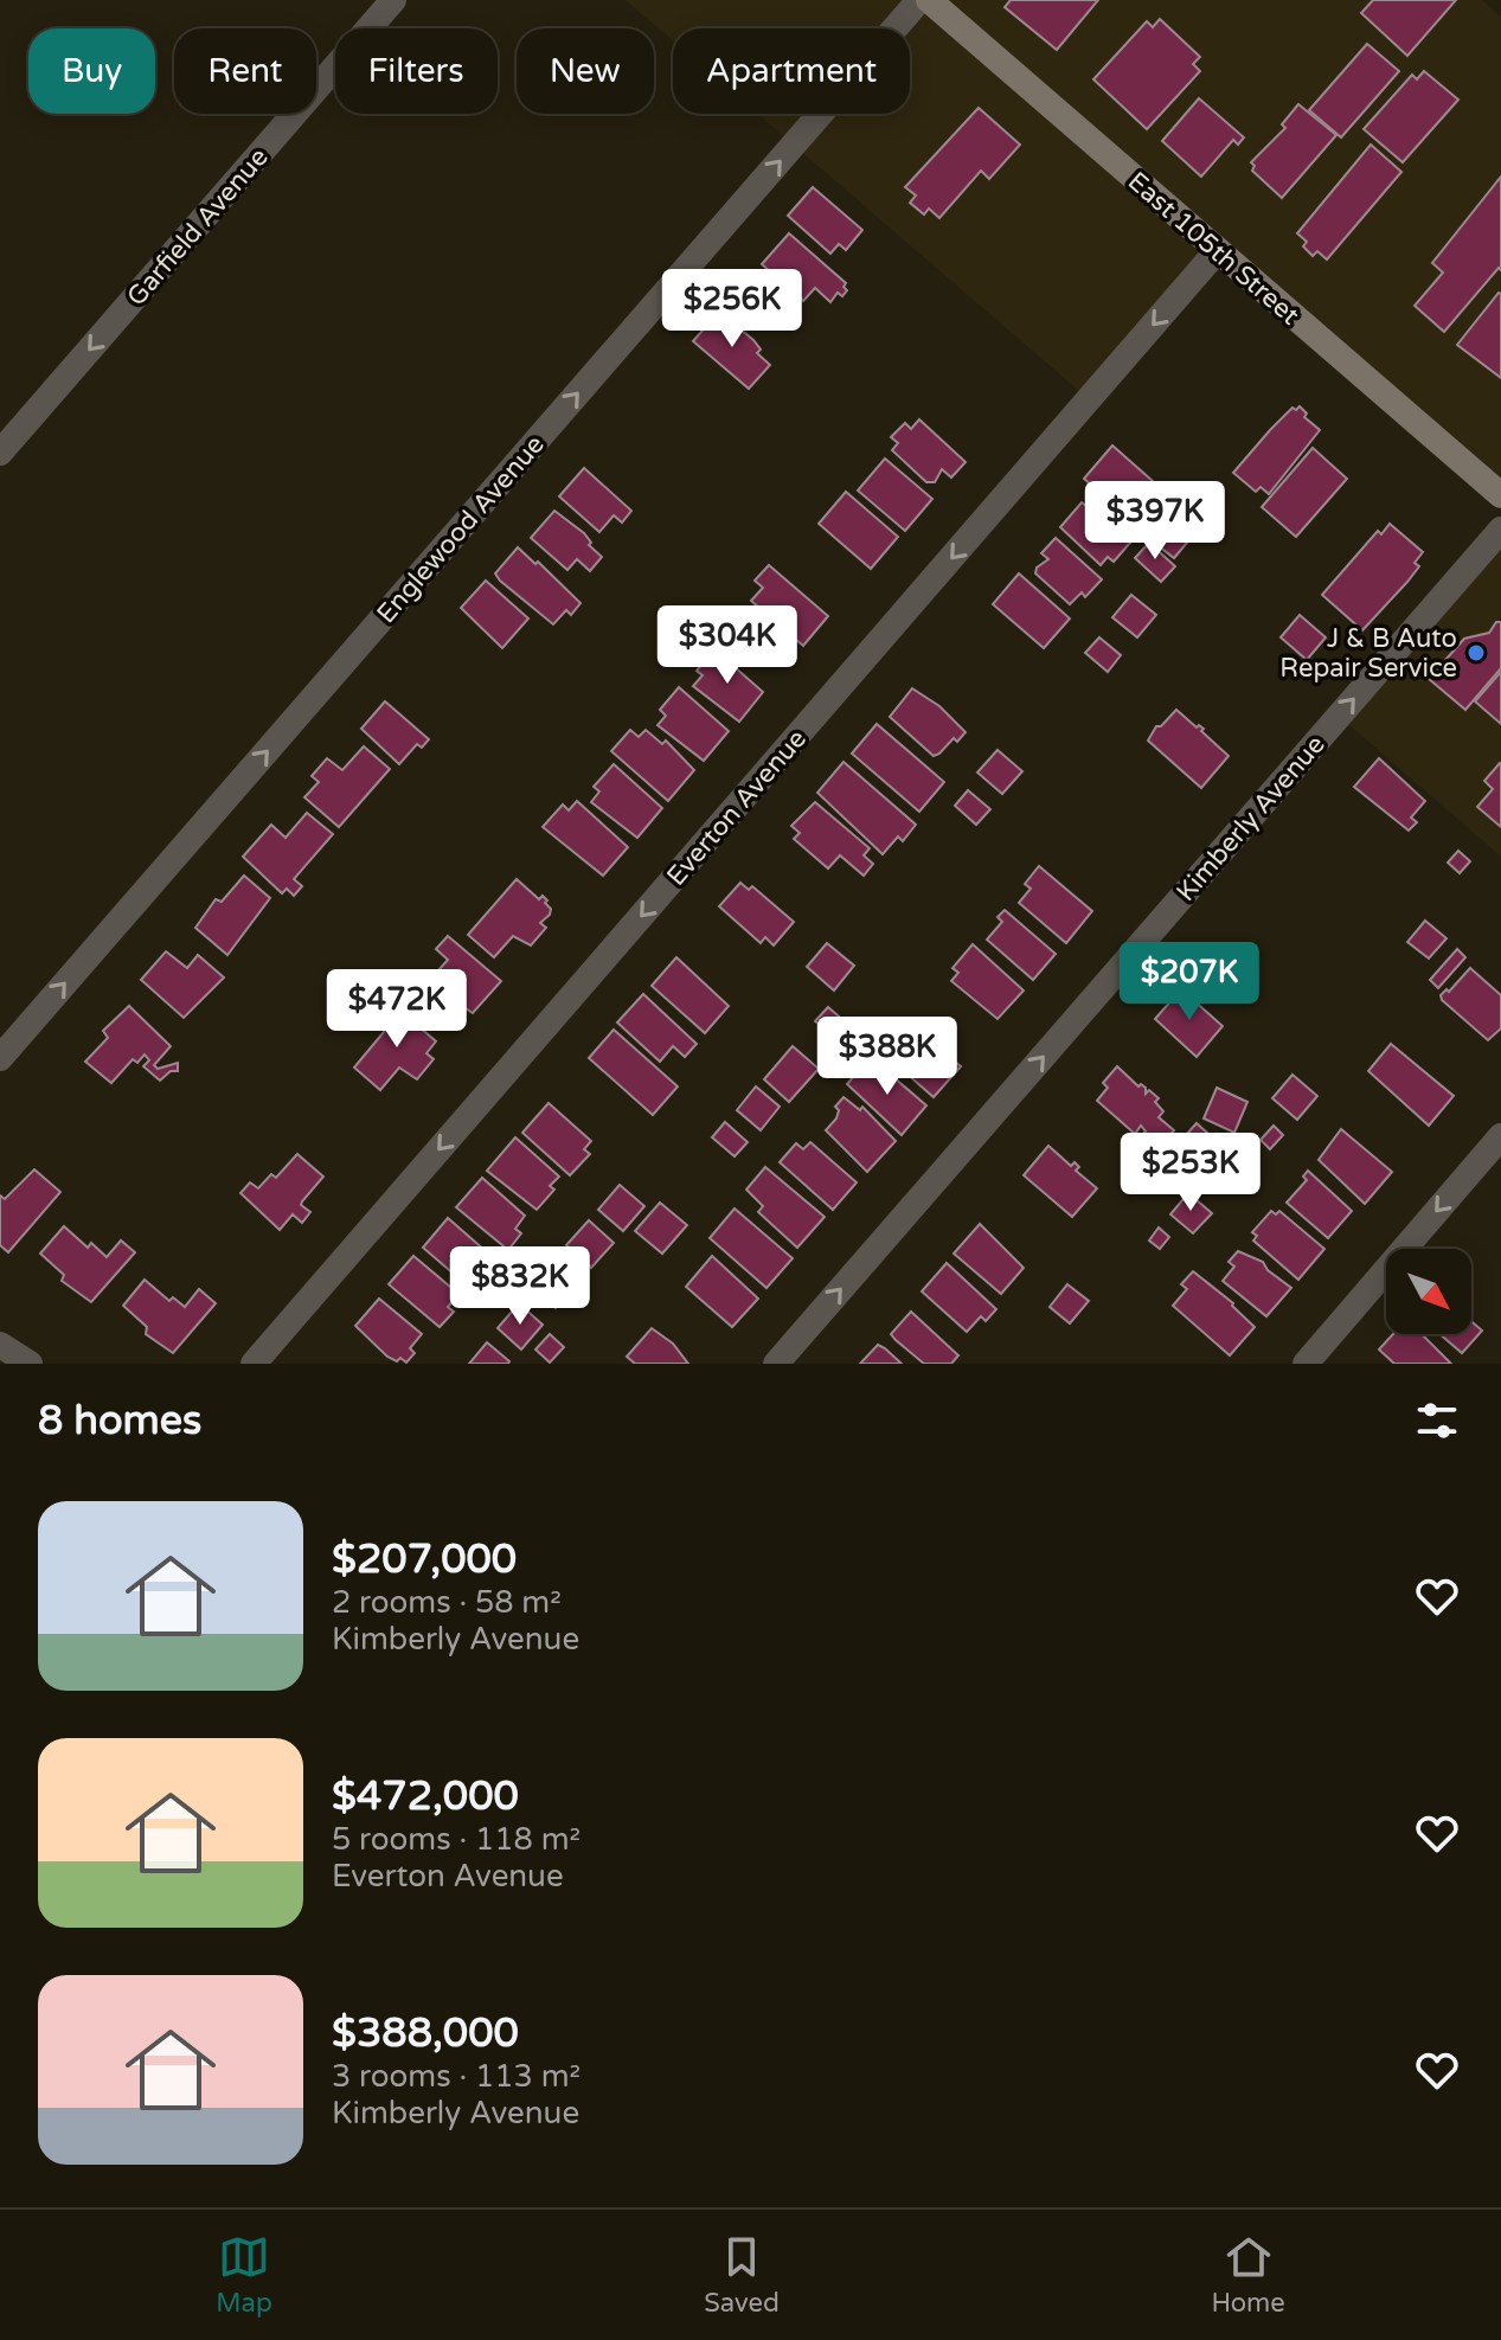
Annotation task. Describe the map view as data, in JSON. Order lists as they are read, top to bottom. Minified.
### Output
{"streets":{"main road":["East 105th Street"],"street":["Garfield Avenue","Englewood Avenue","Everton Avenue","Kimberly Avenue"]},"crossings":[["East 105th Street","Everton Avenue"]],"one_way":["Garfield Avenue","Englewood Avenue","Everton Avenue","Kimberly Avenue"],"places":["J & B Auto Repair Service"],"north":"bottom right","page":{"chip":["Buy","Rent","Filters","New","Apartment"],"price":["$256K","$397K","$304K","$207K","$472K","$388K","$253K","$832K"],"heading":"8 homes","list":[{"name":"$207,000","note":"2 rooms · 58 m² · Kimberly Avenue"},{"name":"$472,000","note":"5 rooms · 118 m² · Everton Avenue"},{"name":"$388,000","note":"3 rooms · 113 m² · Kimberly Avenue"}],"tabs":["Map","Saved","Home"]}}
